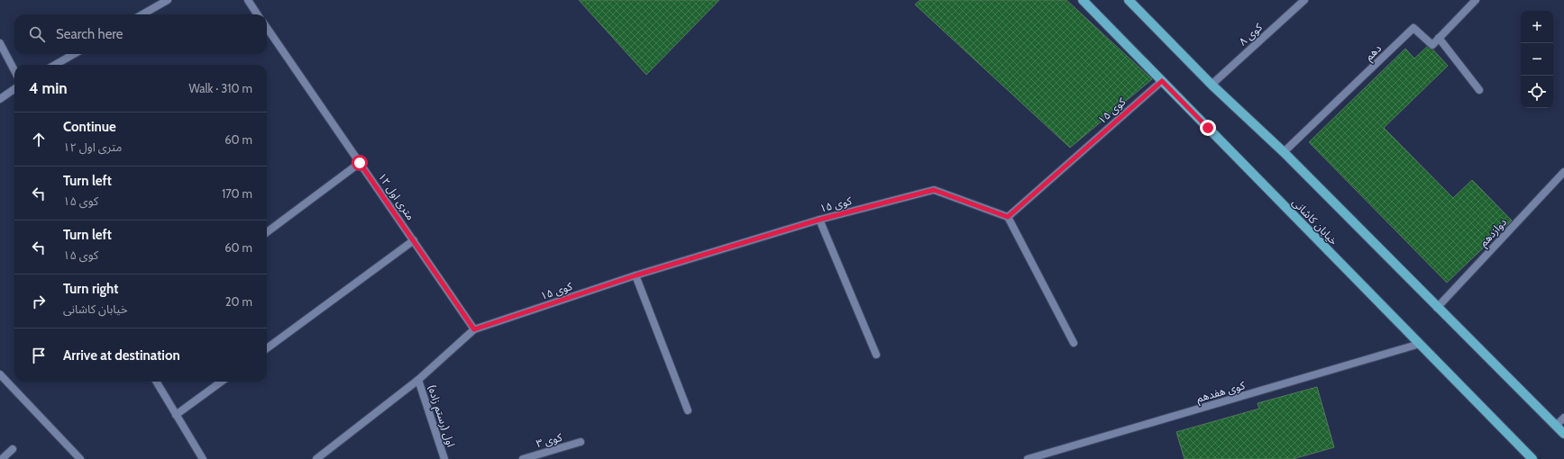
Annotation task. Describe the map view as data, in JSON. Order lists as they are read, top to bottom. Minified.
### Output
{"streets":{"main road":["خیابان کاشانی"],"street":["کوی ۸","دهم","کوی ۱۵","۱۲ متری اول","دوازدهم","کوی هفدهم","اول (رستم زاده)","کوی ۳"]},"crossings":[["کوی ۱۵","۱۲ متری اول"],["کوی ۱۵","خیابان کاشانی"],["خیابان کاشانی","کوی هفدهم"]],"page":{"map_buttons":["+","−"],"search":"Search here","heading":["4 min","Walk · 310 m"],"list":[["Continue","۱۲ متری اول","60 m"],["Turn left","کوی ۱۵","170 m"],["Turn left","کوی ۱۵","60 m"],["Turn right","خیابان کاشانی","20 m"],"Arrive at destination"]}}
